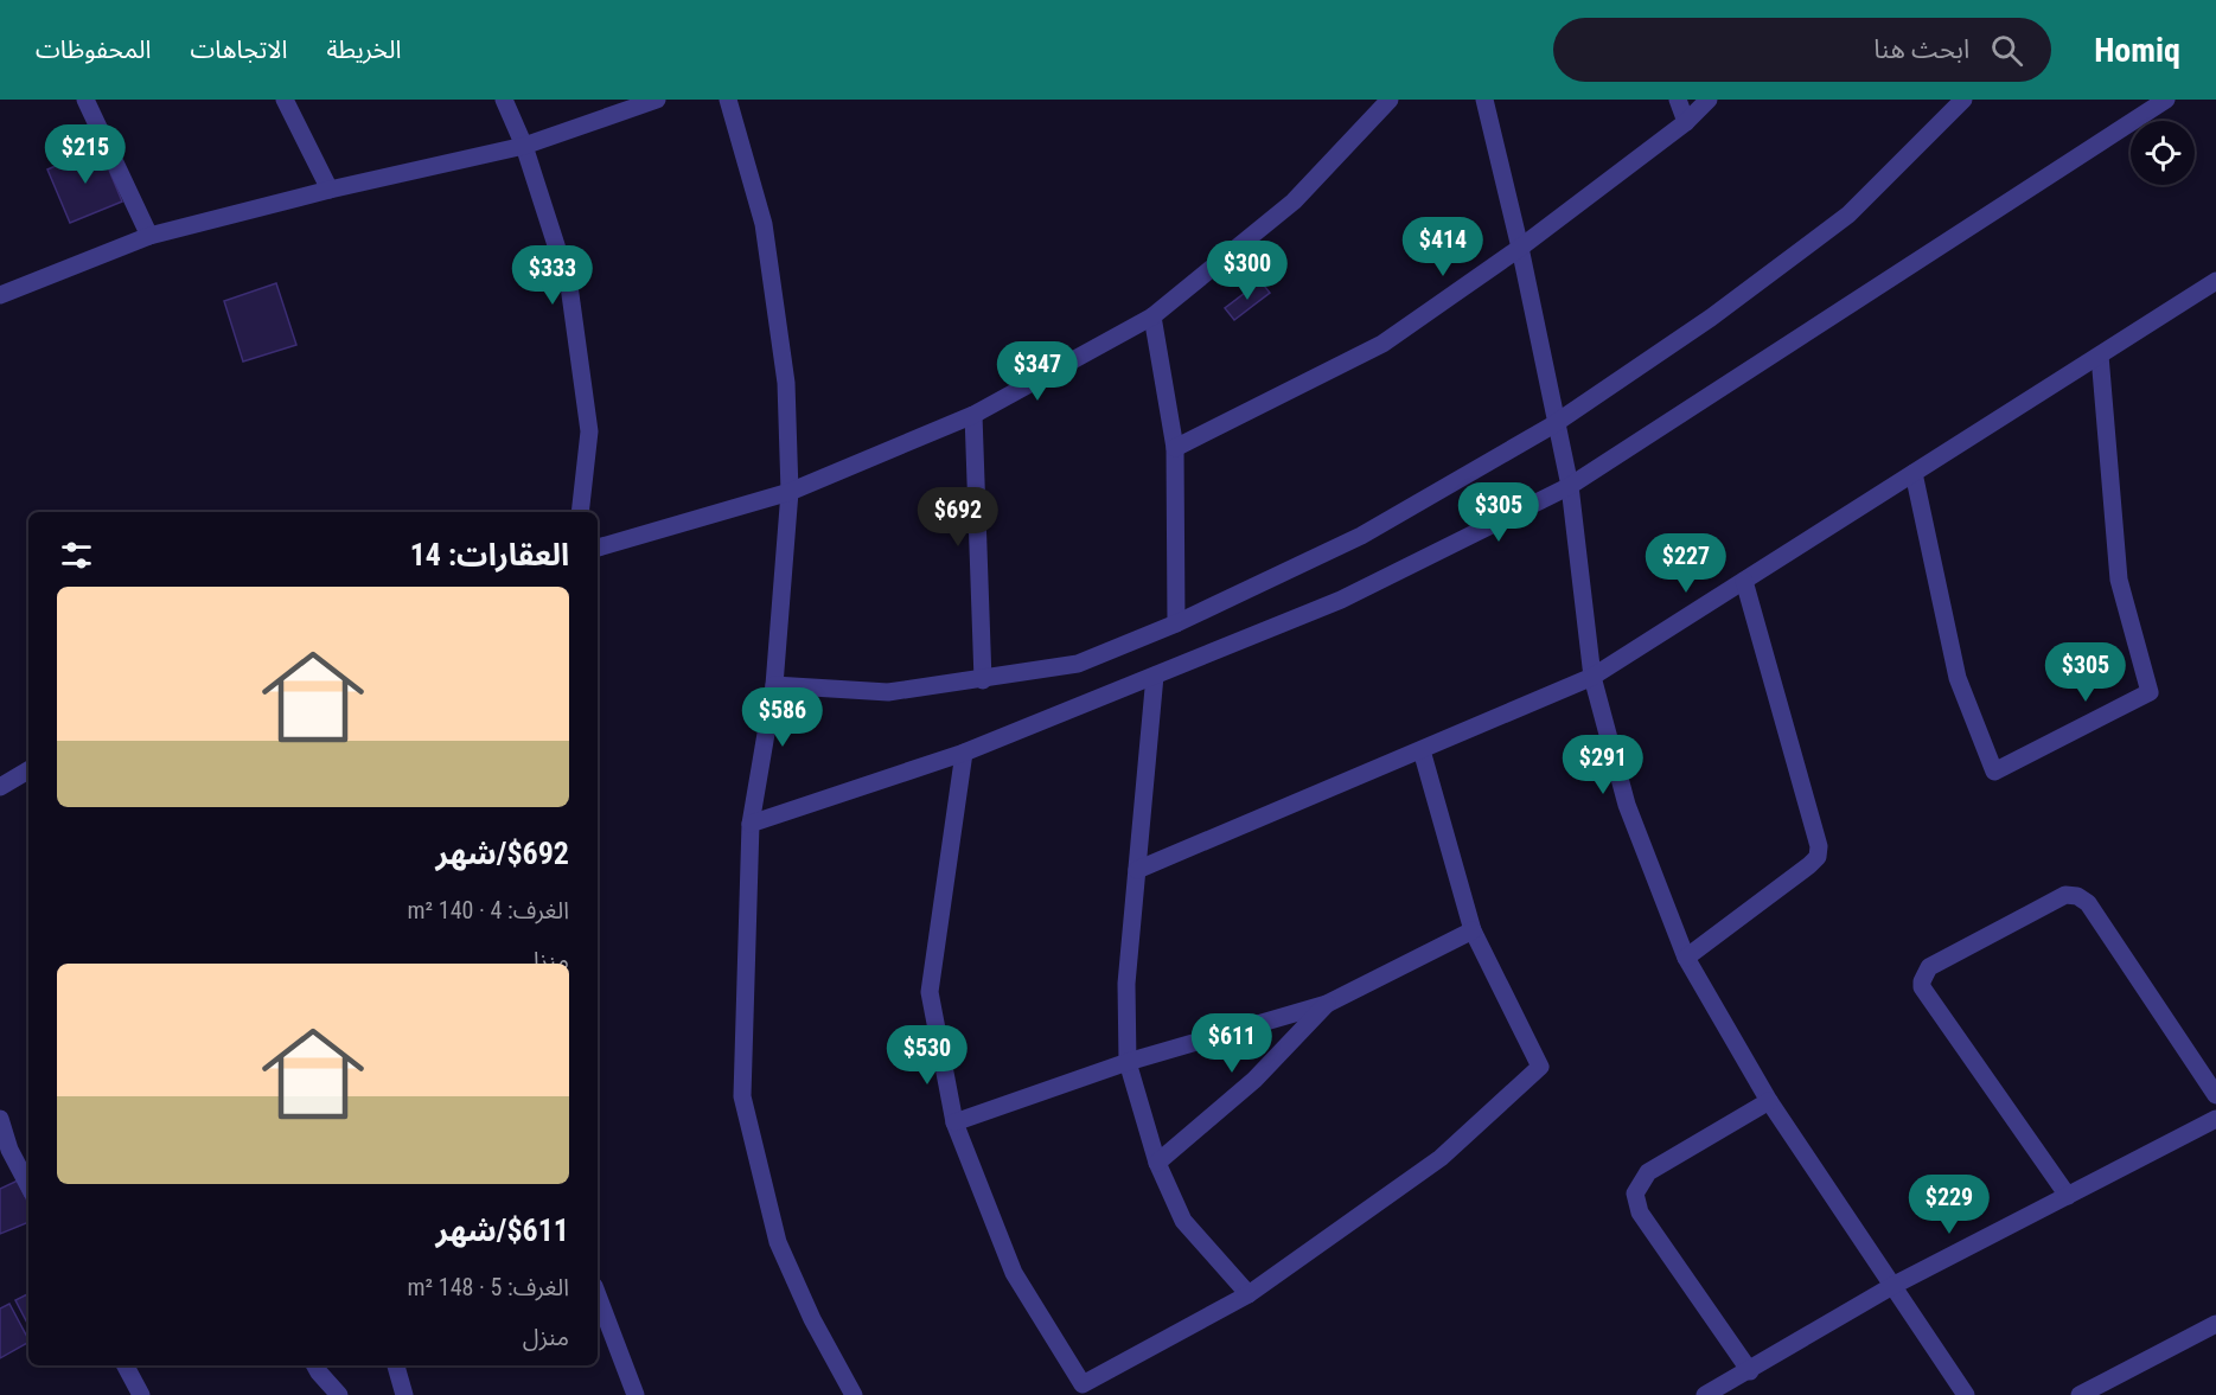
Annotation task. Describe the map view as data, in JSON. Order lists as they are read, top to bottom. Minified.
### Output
{"page":{"header":"Homiq","search":"ابحث هنا","nav":["الخريطة","الاتجاهات","المحفوظات"],"price":["$215","$414","$300","$333","$347","$305","$692","$227","$305","$586","$291","$611","$530","$229"],"heading":"العقارات: 14","list":[{"name":"$692/شهر","note":"الغرف: 4 · 140 m² · منزل"},{"name":"$611/شهر","note":"الغرف: 5 · 148 m² · منزل"}]}}
